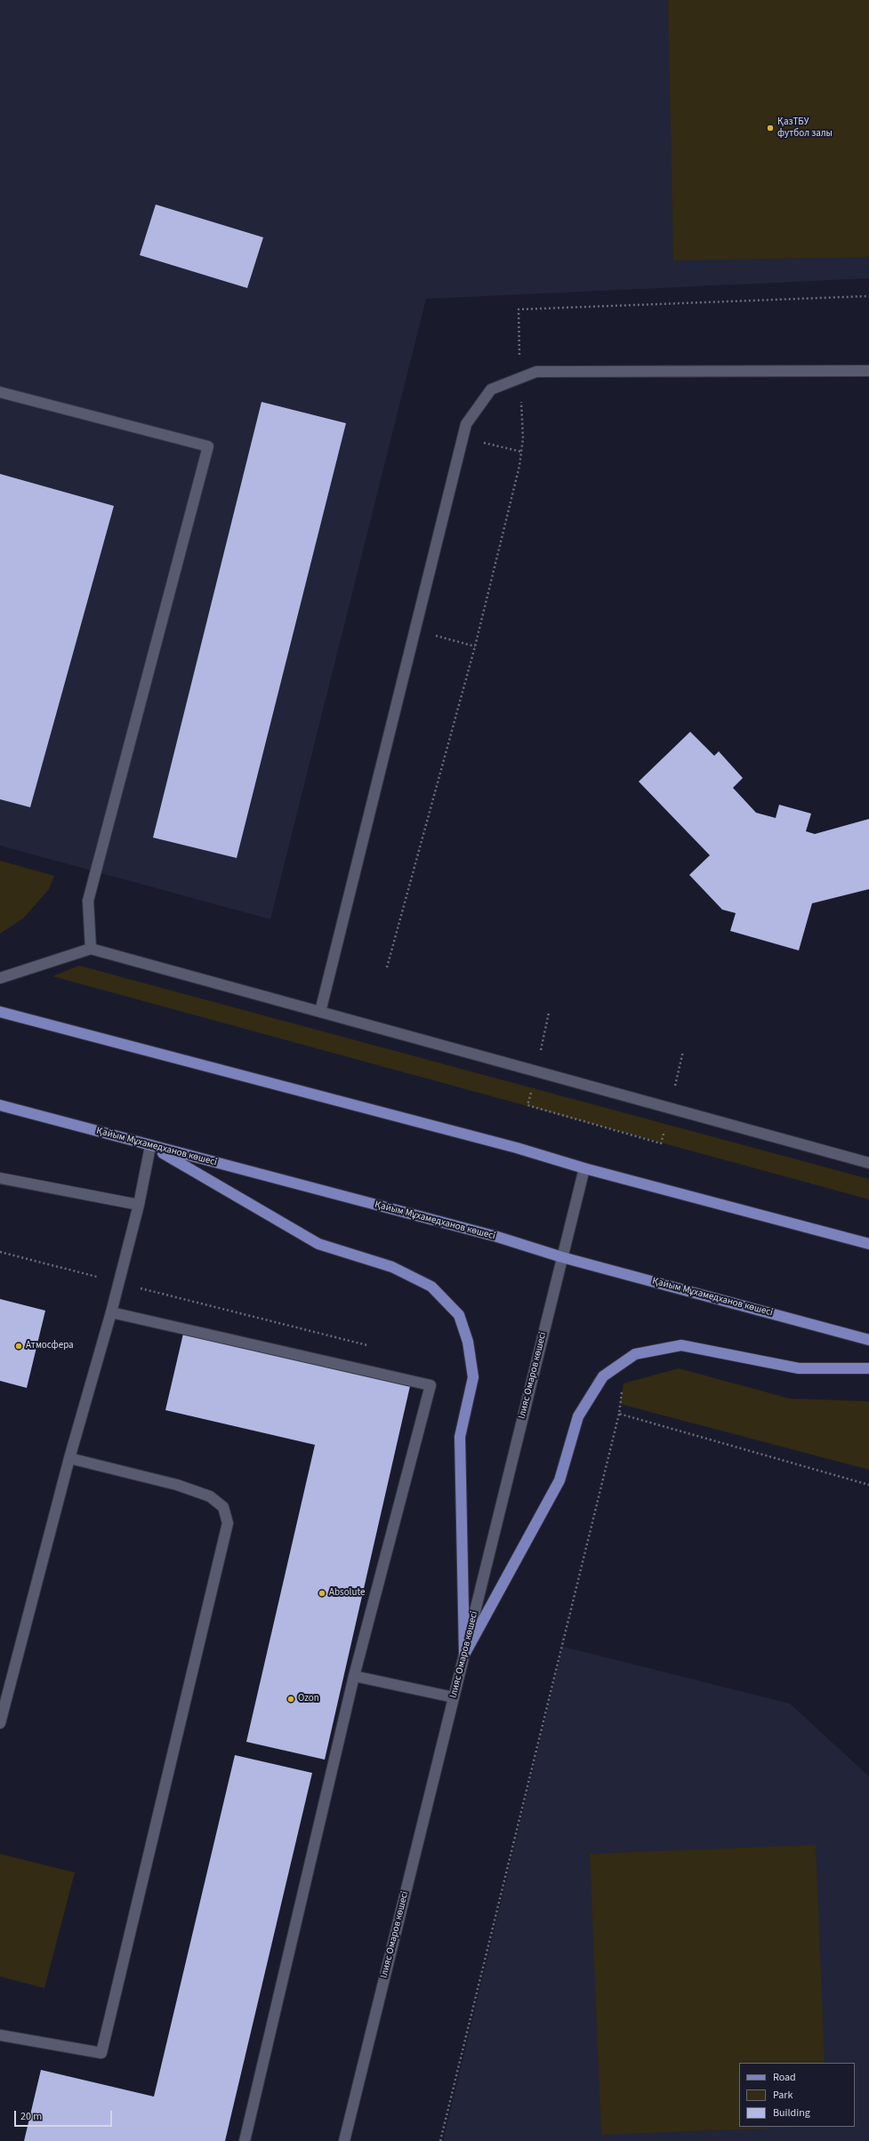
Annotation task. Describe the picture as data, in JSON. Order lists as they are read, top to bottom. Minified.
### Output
{"streets":{"main road":["Қайым Мұхамедханов көшесі"],"street":["Ілияс Омаров көшесі"]},"crossings":[["Қайым Мұхамедханов көшесі","Ілияс Омаров көшесі"]],"places":["ҚазТБУ футбол залы","Атмосфера","Absolute","Ozon"],"legend":["Road","Park","Building"],"scale_bar":"20 m"}
